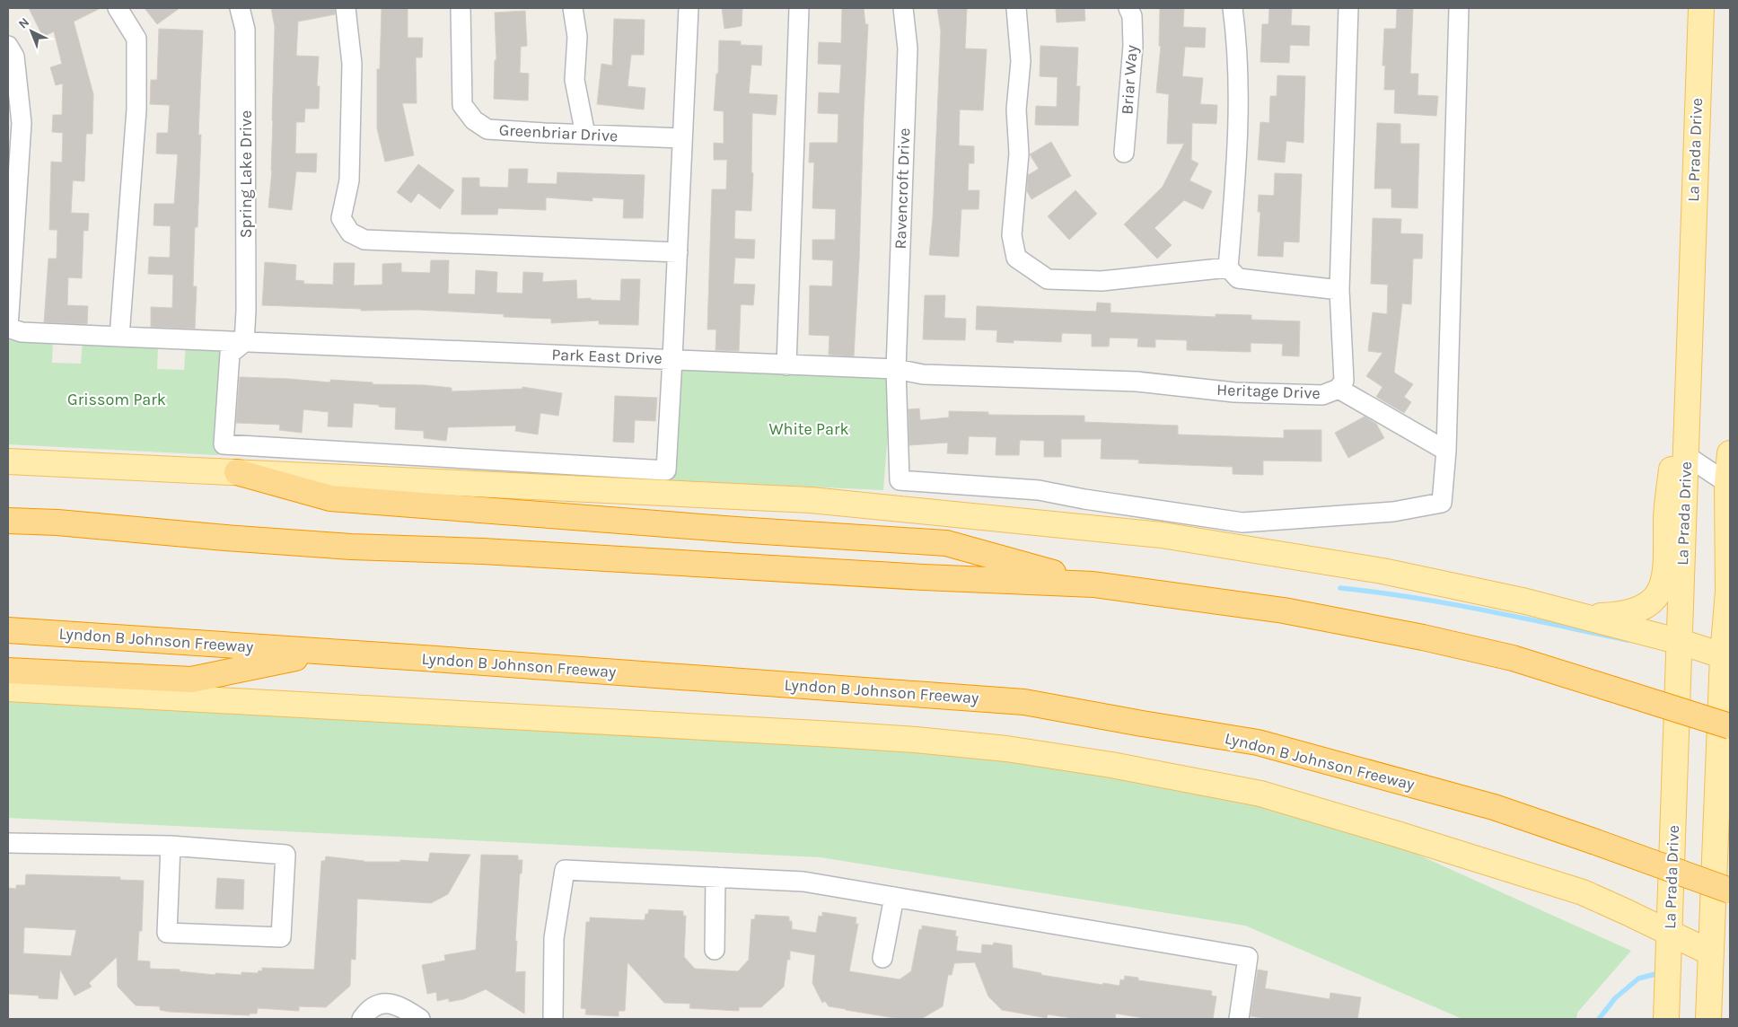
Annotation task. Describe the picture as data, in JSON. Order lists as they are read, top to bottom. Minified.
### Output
{"streets":{"highway":["Lyndon B Johnson Freeway"],"main road":["La Prada Drive"],"street":["Briar Way","Greenbriar Drive","Spring Lake Drive","Ravencroft Drive","Park East Drive","Heritage Drive"]},"crossings":[["Greenbriar Drive","Park East Drive"],["Spring Lake Drive","Park East Drive"],["Ravencroft Drive","Heritage Drive"],["Park East Drive","Heritage Drive"]],"parks":["Grissom Park","White Park"],"north":"top left"}
